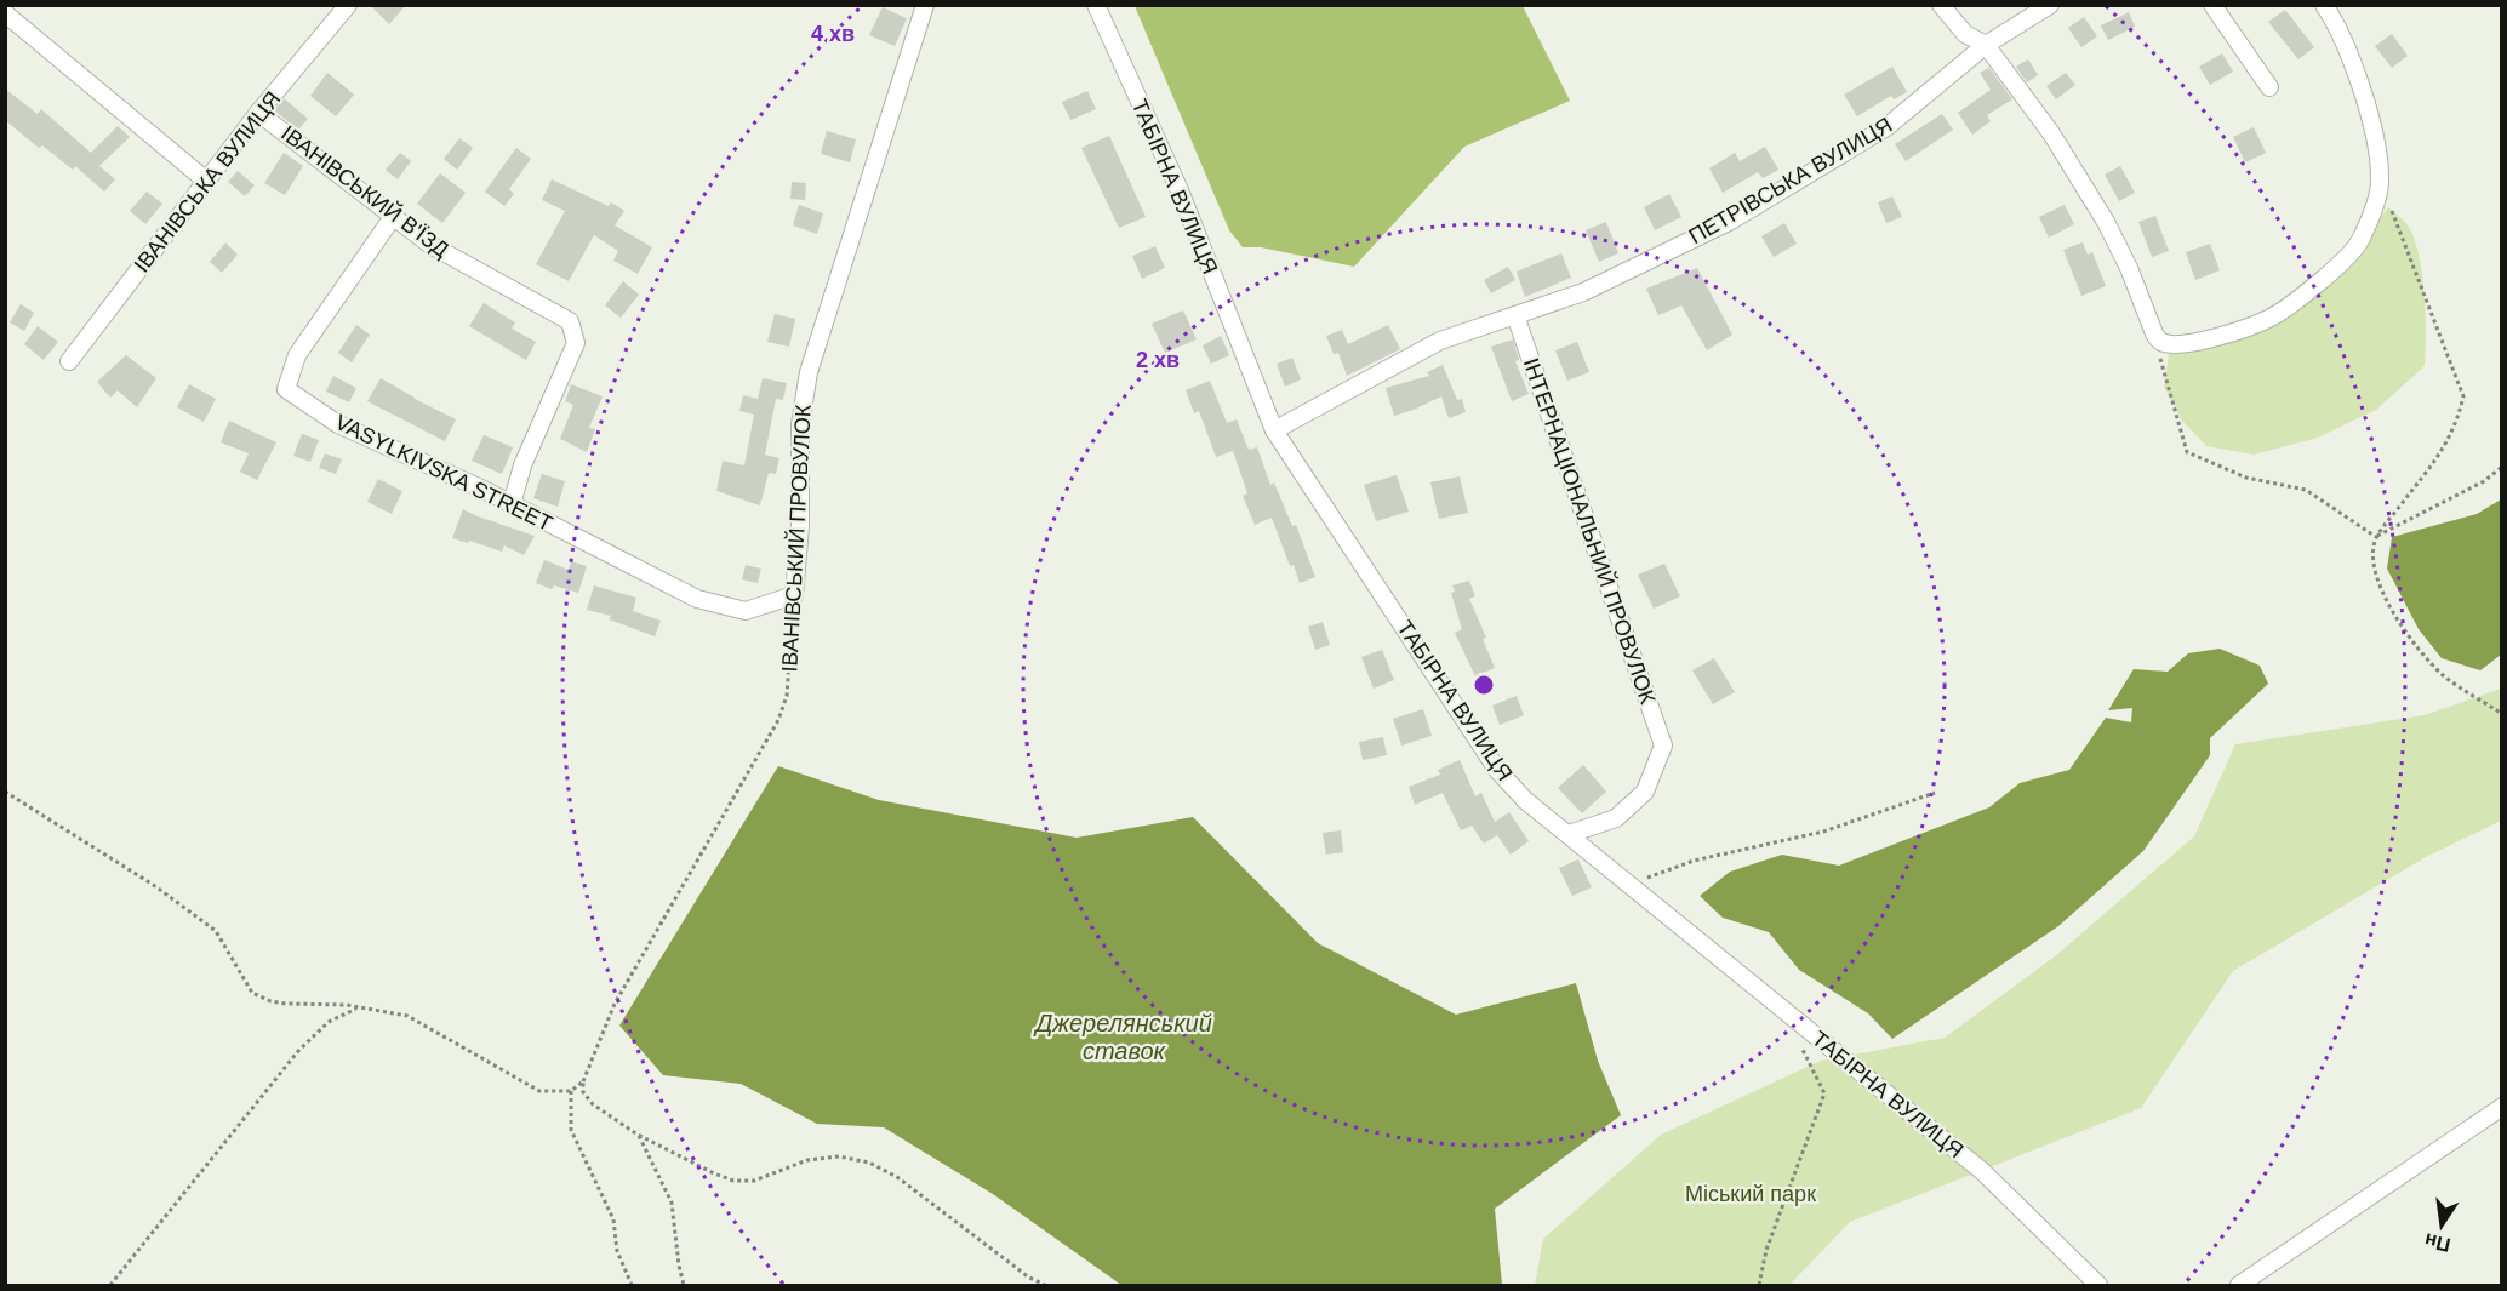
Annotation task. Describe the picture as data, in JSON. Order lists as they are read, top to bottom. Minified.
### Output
{"streets":{"street":["ПЕТРІВСЬКА ВУЛИЦЯ","ІВАНІВСЬКА ВУЛИЦЯ","ТАБІРНА ВУЛИЦЯ","ІВАНІВСЬКИЙ В'ЇЗД","VASYLKIVSKA STREET","ІНТЕРНАЦІОНАЛЬНИЙ ПРОВУЛОК","ІВАНІВСЬКИЙ ПРОВУЛОК"]},"crossings":[["ПЕТРІВСЬКА ВУЛИЦЯ","ТАБІРНА ВУЛИЦЯ"],["ПЕТРІВСЬКА ВУЛИЦЯ","ІНТЕРНАЦІОНАЛЬНИЙ ПРОВУЛОК"],["ІВАНІВСЬКА ВУЛИЦЯ","ІВАНІВСЬКИЙ В'ЇЗД"],["ТАБІРНА ВУЛИЦЯ","ІНТЕРНАЦІОНАЛЬНИЙ ПРОВУЛОК"],["ІВАНІВСЬКИЙ В'ЇЗД","VASYLKIVSKA STREET"],["VASYLKIVSKA STREET","ІВАНІВСЬКИЙ ПРОВУЛОК"]],"water":["Джерелянський ставок"],"parks":["Міський парк"],"north":"bottom","rings":["4 хв","2 хв"]}
